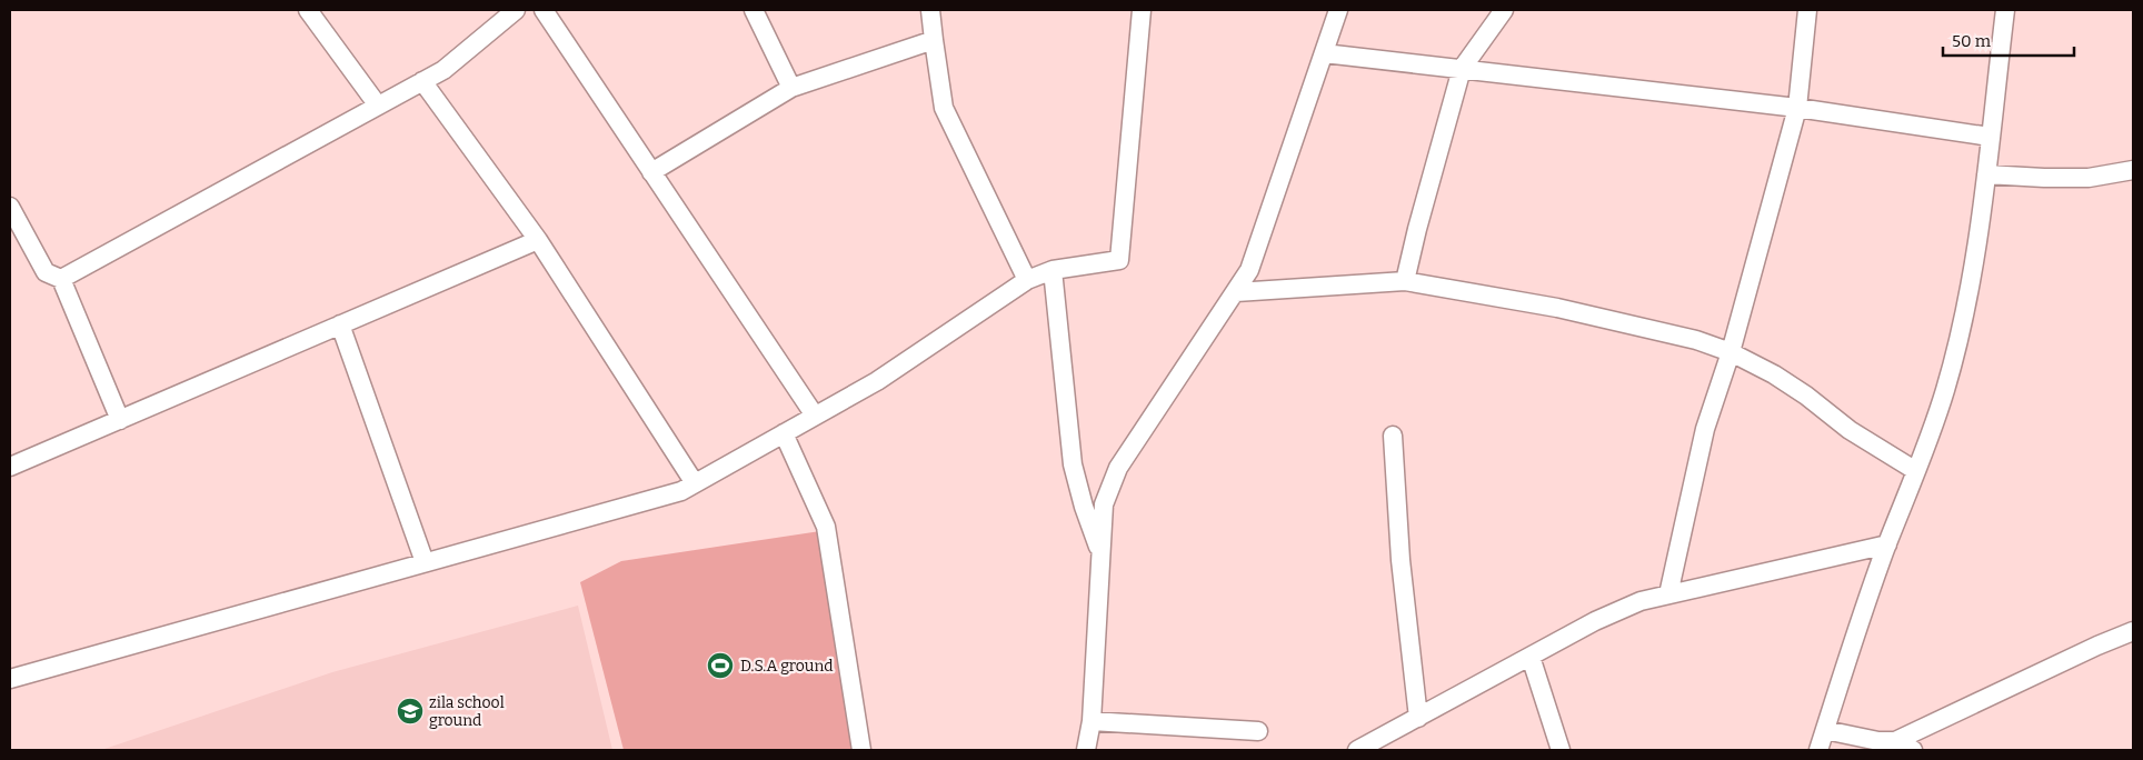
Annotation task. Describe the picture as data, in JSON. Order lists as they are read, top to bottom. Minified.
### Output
{"places":{"sports":["D.S.A ground"],"school or university":["zila school ground"]},"scale_bar":"50 m"}
